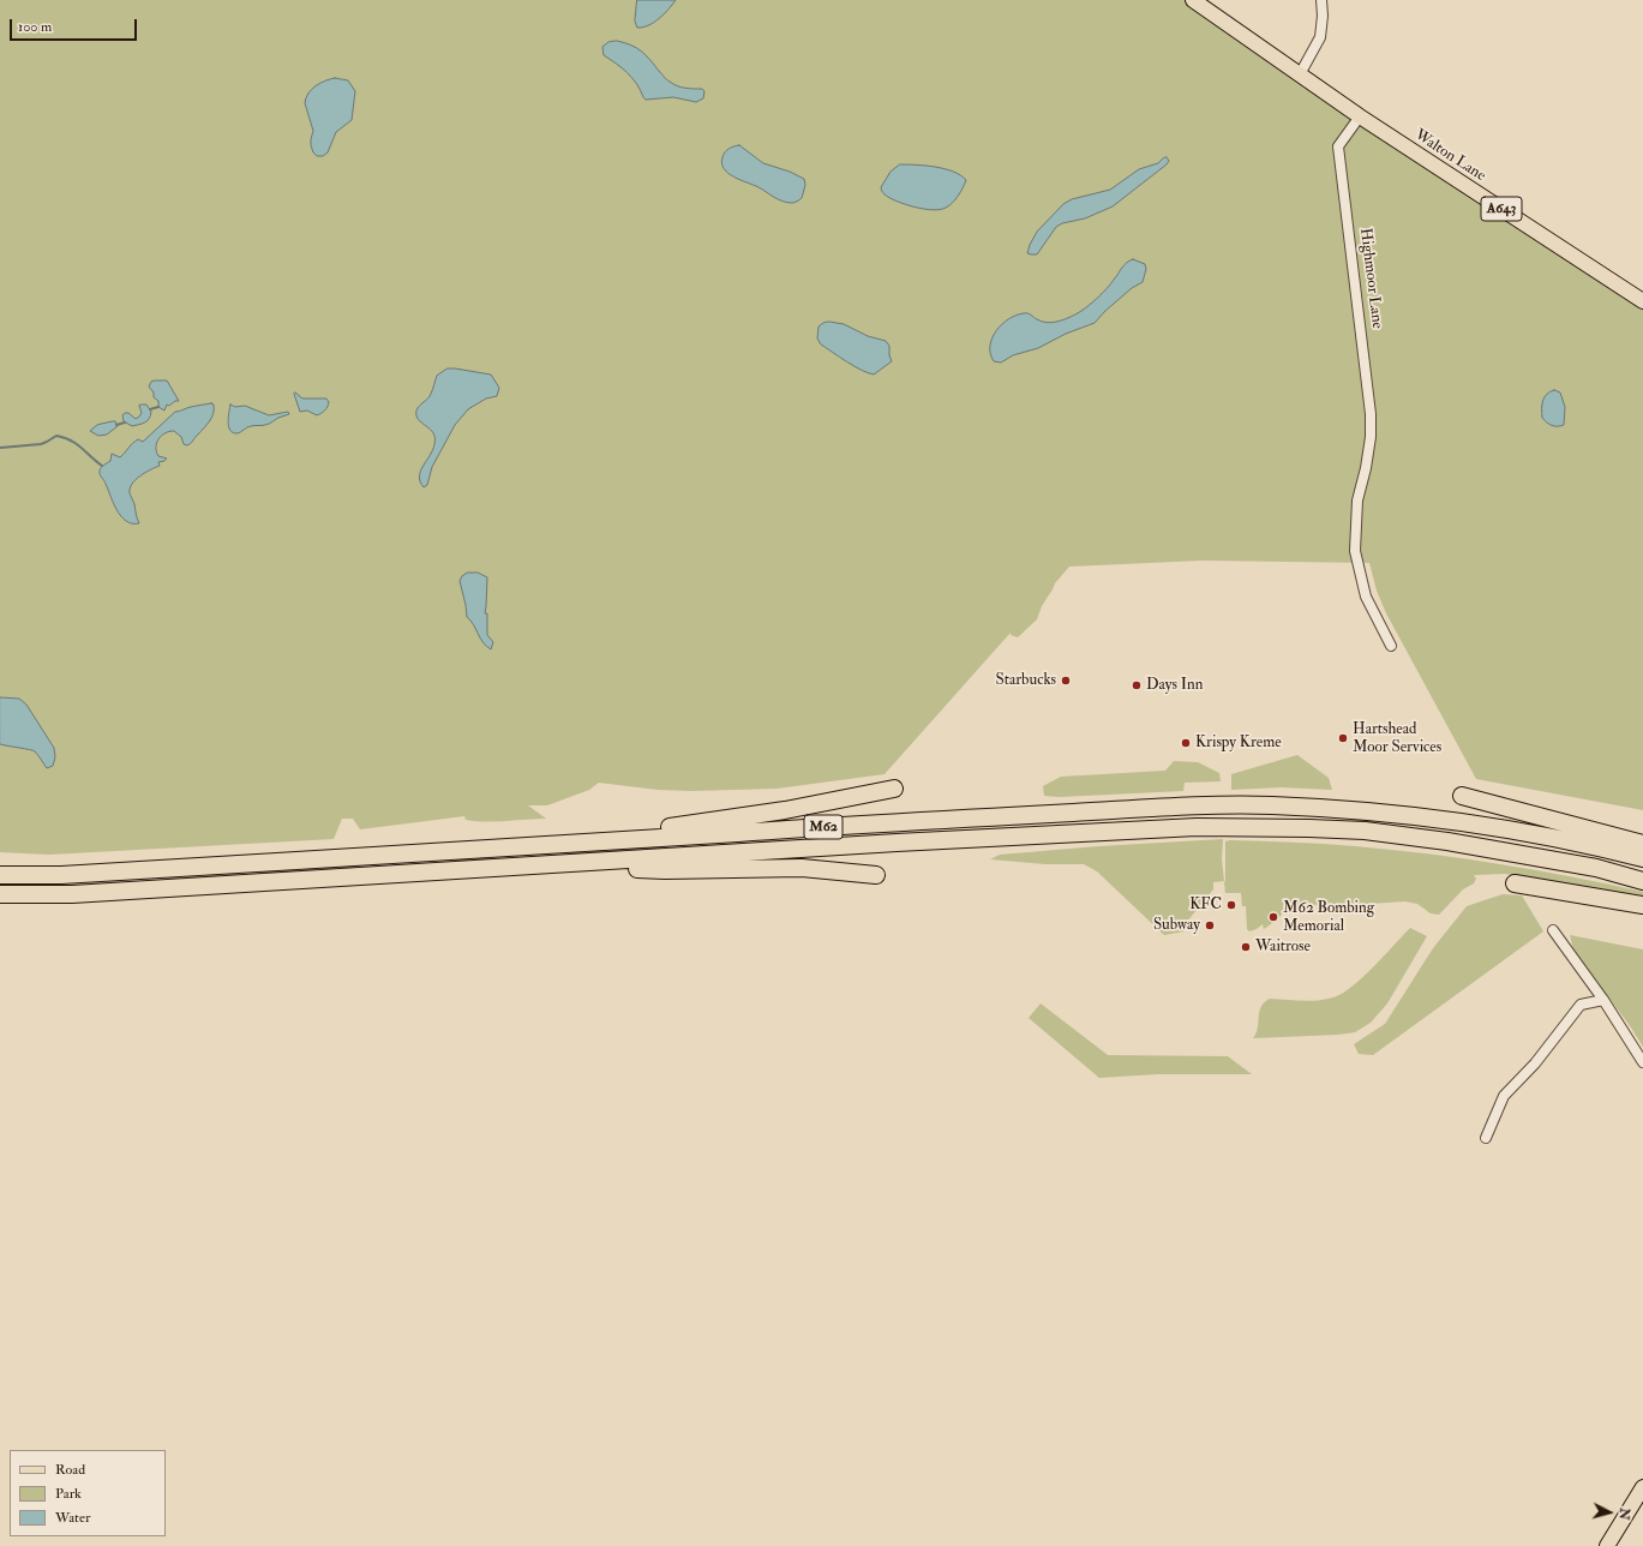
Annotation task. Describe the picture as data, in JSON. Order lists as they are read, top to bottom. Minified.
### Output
{"streets":{"highway":["M62"],"main road":["Walton Lane","A643"],"street":["Highmoor Lane"]},"crossings":[["Walton Lane","A643"],["Walton Lane","Highmoor Lane"],["A643","Highmoor Lane"]],"places":["Starbucks","Days Inn","Hartshead Moor Services","Krispy Kreme","KFC","M62 Bombing Memorial","Subway","Waitrose"],"legend":["Road","Park","Water"],"scale_bar":"100 m","north":"right"}
